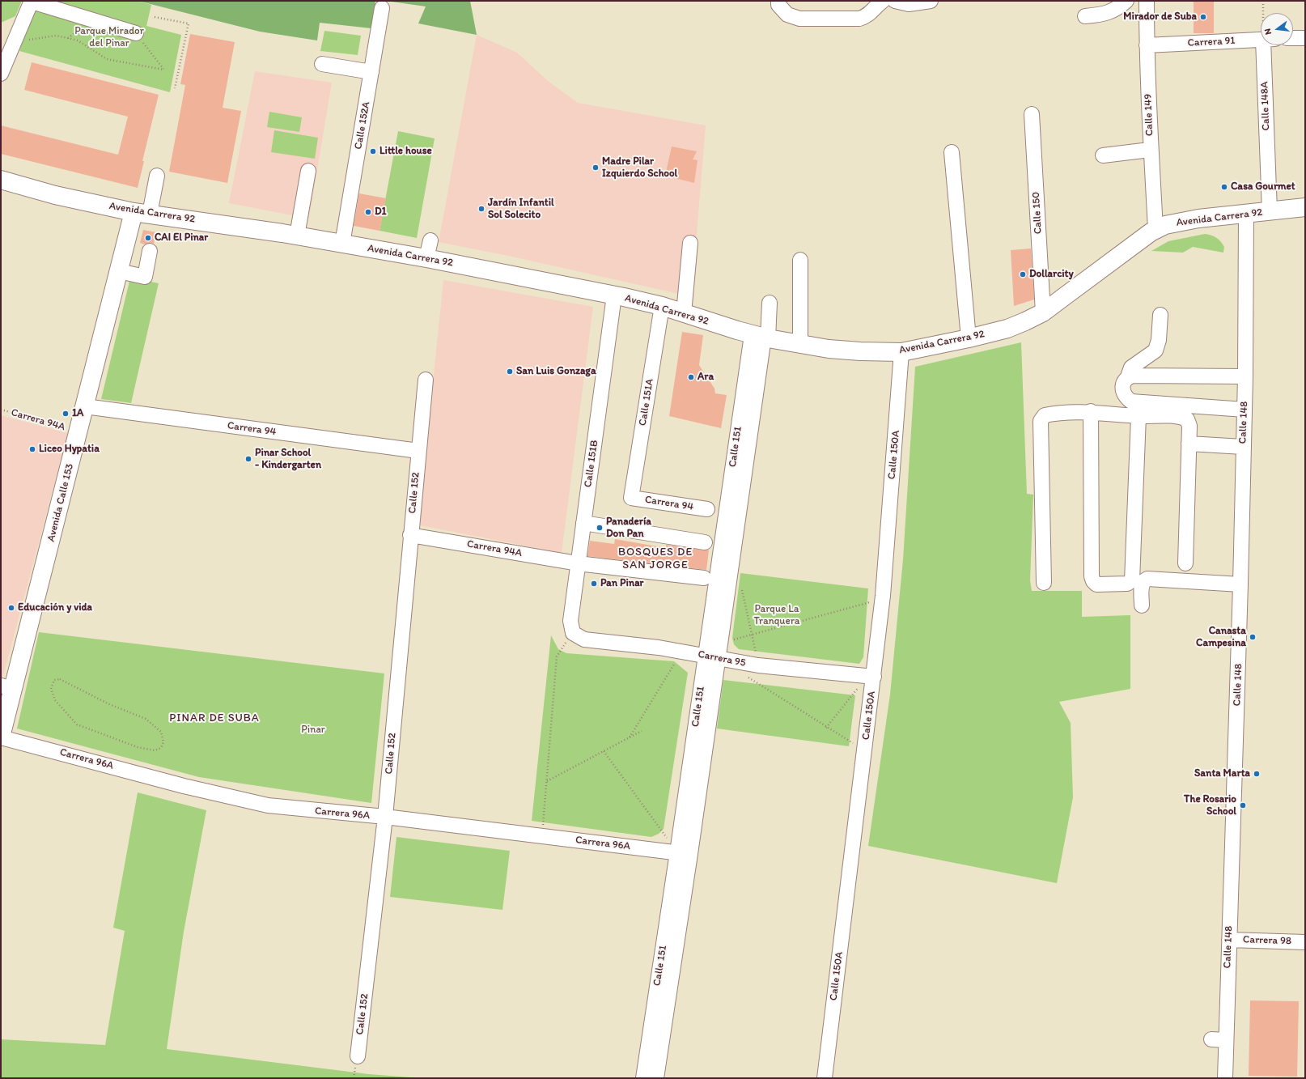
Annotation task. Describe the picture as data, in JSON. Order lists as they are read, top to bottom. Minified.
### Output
{"streets":{"main road":["Avenida Carrera 92","Avenida Calle 153"],"street":["Carrera 91","Calle 148A","Calle 149","Calle 152A","Calle 150","Calle 151A","Carrera 94A","Calle 148","Carrera 94","Calle 151","Calle 150A","Calle 151B","Calle 152","Carrera 95","Carrera 96A","Carrera 98"]},"crossings":[["Carrera 91","Calle 149"],["Calle 148A","Avenida Carrera 92"],["Calle 149","Avenida Carrera 92"],["Calle 152A","Avenida Carrera 92"],["Avenida Carrera 92","Calle 150"],["Avenida Carrera 92","Calle 151A"],["Avenida Carrera 92","Calle 148"],["Avenida Carrera 92","Calle 151"],["Avenida Carrera 92","Calle 150A"],["Avenida Carrera 92","Calle 151B"],["Avenida Carrera 92","Avenida Calle 153"],["Calle 151A","Carrera 94"],["Carrera 94A","Calle 151B"],["Carrera 94A","Calle 152"],["Calle 148","Carrera 98"],["Carrera 94","Calle 152"],["Carrera 94","Avenida Calle 153"],["Calle 151","Carrera 95"],["Calle 151","Carrera 96A"],["Calle 150A","Carrera 95"],["Calle 151B","Carrera 95"],["Calle 152","Carrera 96A"],["Avenida Calle 153","Carrera 96A"]],"districts":["BOSQUES DE SAN JORGE","PINAR DE SUBA"],"parks":["Parque Mirador del Pinar","Parque La Tranquera","Pinar"],"places":["Mirador de Suba","Little house","Madre Pilar Izquierdo School","Casa Gourmet","Jardín Infantil Sol Solecito","D1","CAI El Pinar","Dollarcity","San Luis Gonzaga","Ara","1A","Liceo Hypatia","Pinar School - Kindergarten","Panadería Don Pan","Pan Pinar","Educación y vida","Canasta Campesina","Santa Marta","The Rosario School"],"north":"left"}
